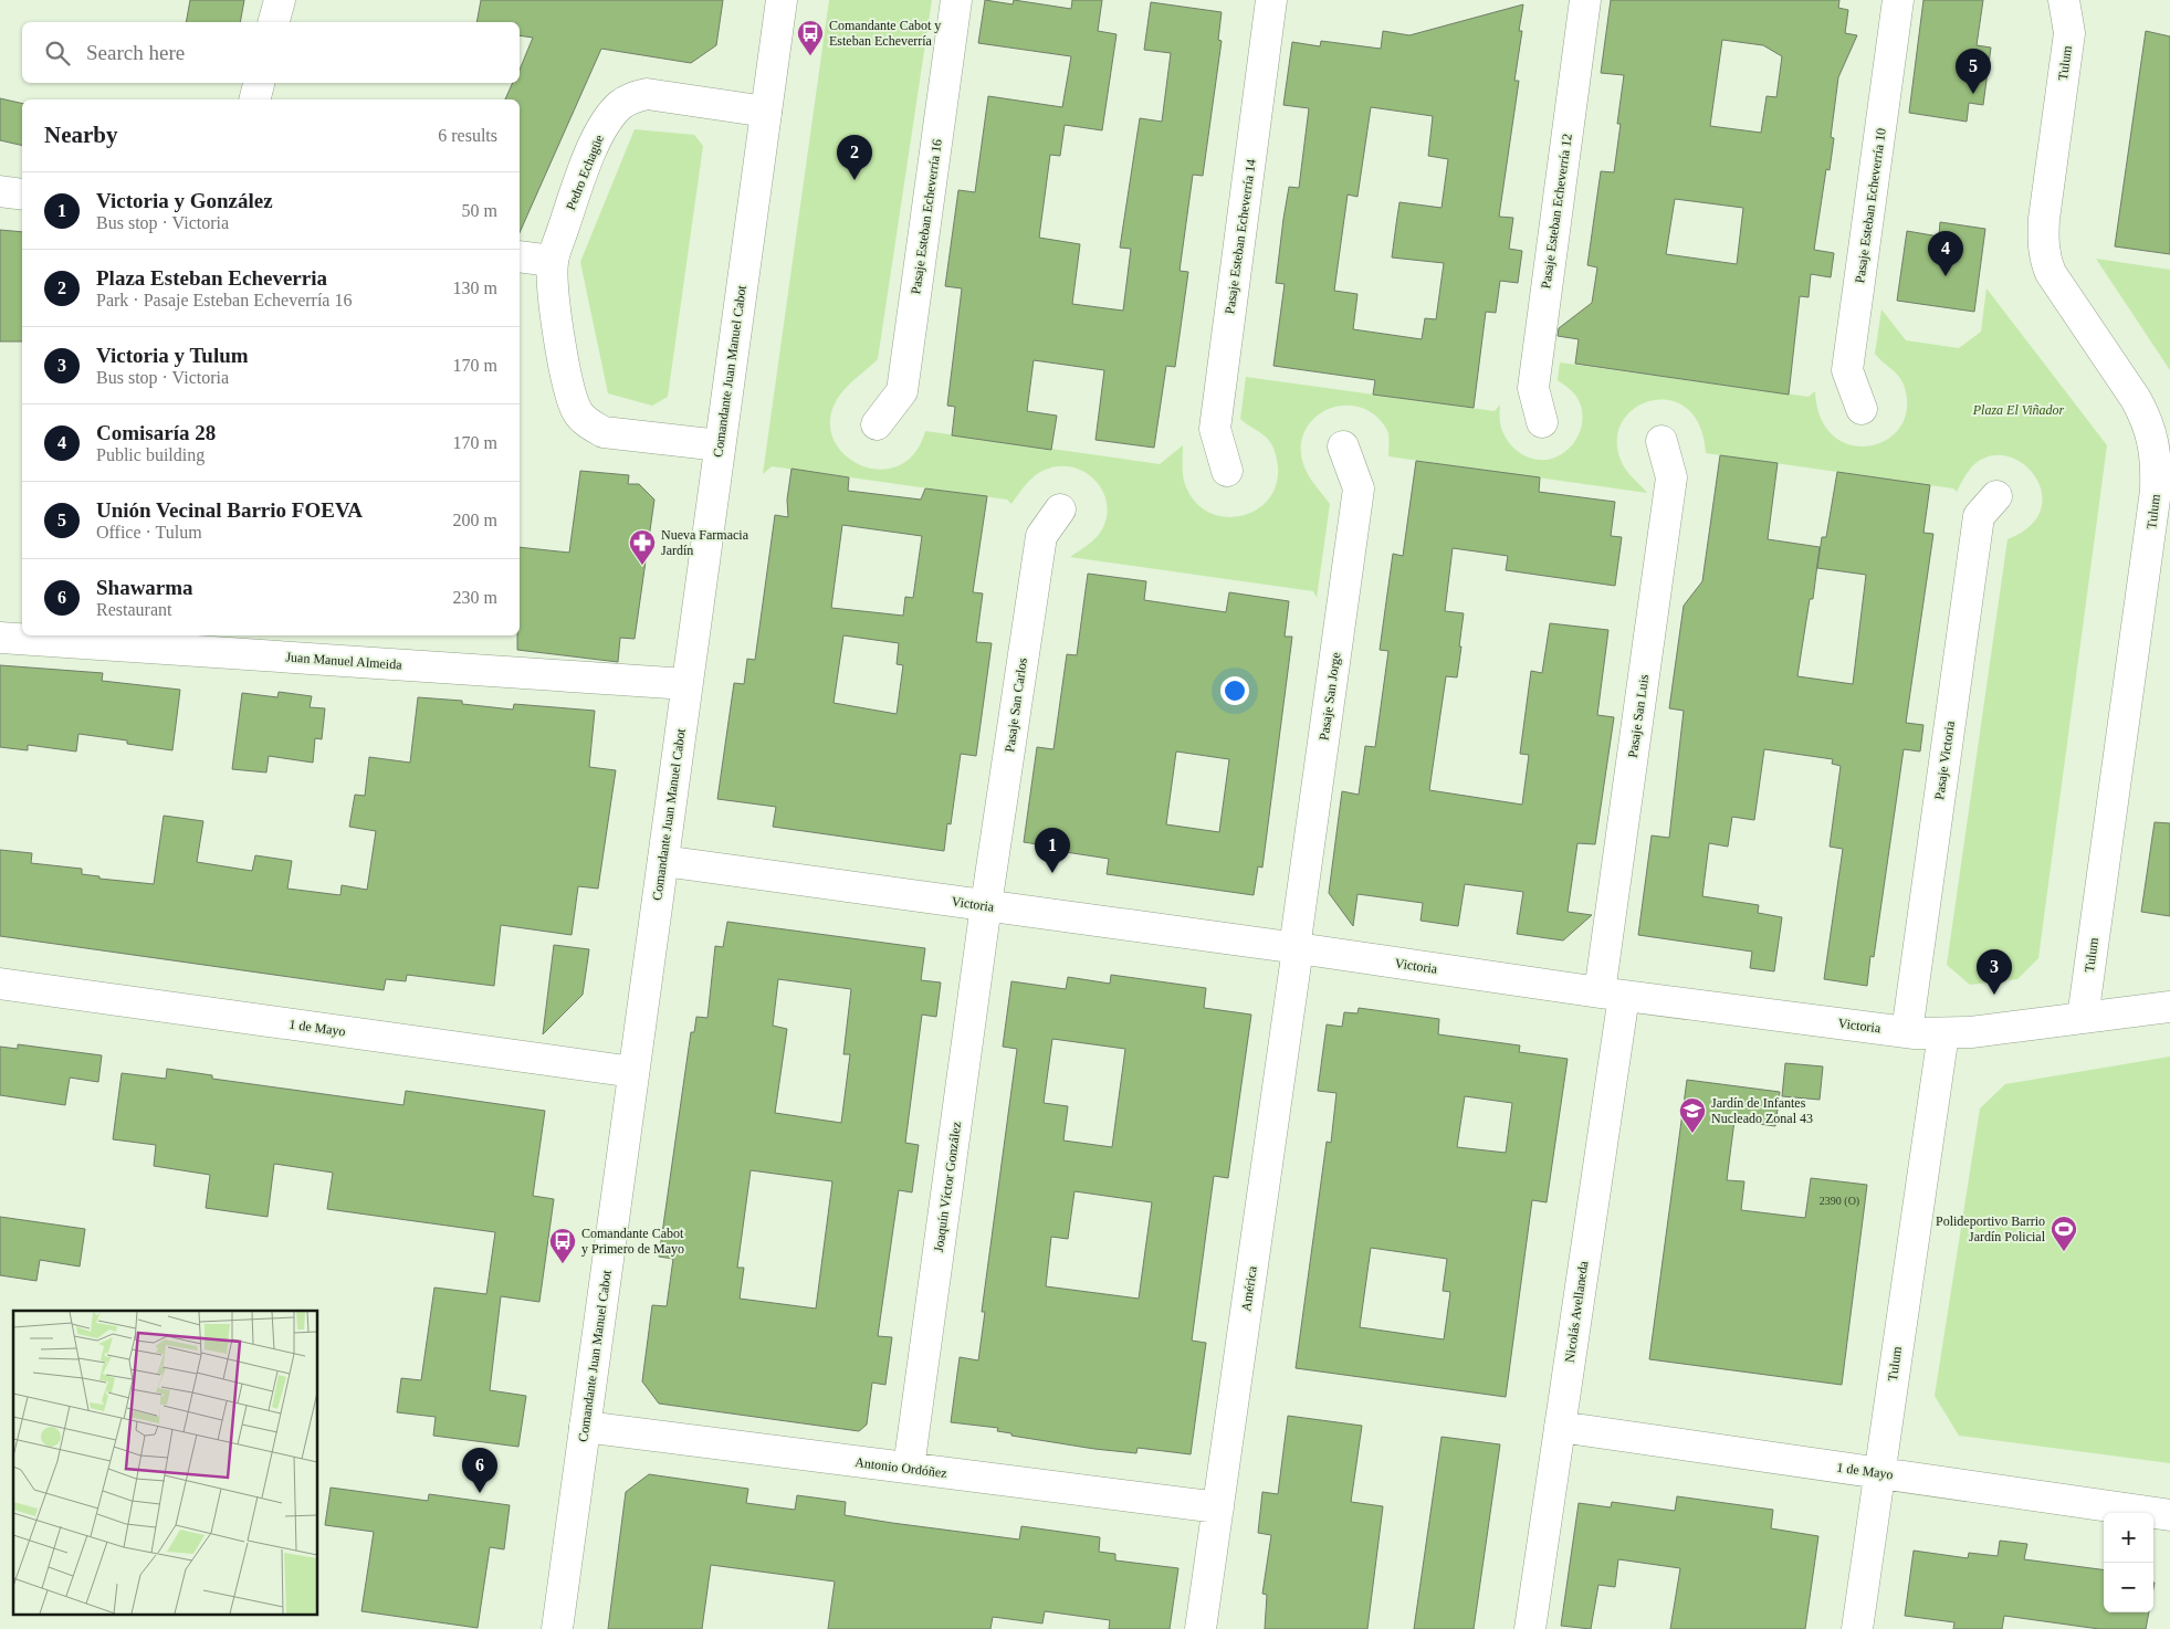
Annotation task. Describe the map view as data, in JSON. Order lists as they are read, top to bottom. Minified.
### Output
{"streets":{"street":["Tulum","Pedro Echagüe","Pasaje Esteban Echeverría 10","Pasaje Esteban Echeverría 12","Pasaje Esteban Echeverría 16","Pasaje Esteban Echeverría 14","Comandante Juan Manuel Cabot","Juan Manuel Almeida","Pasaje San Jorge","Pasaje San Carlos","Pasaje San Luis","Pasaje Victoria","Victoria","1 de Mayo","Joaquín Víctor González","América","Nicolás Avellaneda","Antonio Ordóñez"]},"crossings":[["Tulum","Victoria"],["Tulum","1 de Mayo"],["Pedro Echagüe","Comandante Juan Manuel Cabot"],["Comandante Juan Manuel Cabot","Juan Manuel Almeida"],["Comandante Juan Manuel Cabot","Victoria"],["Comandante Juan Manuel Cabot","1 de Mayo"],["Comandante Juan Manuel Cabot","Antonio Ordóñez"],["Pasaje San Jorge","Victoria"],["Pasaje San Jorge","América"],["Pasaje San Carlos","Victoria"],["Pasaje San Carlos","Joaquín Víctor González"],["Pasaje San Luis","Victoria"],["Pasaje San Luis","Nicolás Avellaneda"],["Pasaje Victoria","Victoria"],["Victoria","Joaquín Víctor González"],["Victoria","América"],["Victoria","Nicolás Avellaneda"],["1 de Mayo","Nicolás Avellaneda"],["Joaquín Víctor González","Antonio Ordóñez"],["América","Antonio Ordóñez"]],"parks":["Plaza El Viñador"],"places":{"bus stop":["Comandante Cabot y Esteban Echeverría","Comandante Cabot y Primero de Mayo"],"pharmacy":["Nueva Farmacia Jardín"],"school or university":["Jardín de Infantes Nucleado Zonal 43"],"sports":["Polideportivo Barrio Jardín Policial"]},"house_numbers":["2390 (O)"],"page":{"search":"Search here","pins":["5","2","4","1","3","6"],"heading":["Nearby","6 results"],"list":[{"mark":"1","name":"Victoria y González","note":"Bus stop · Victoria","value":"50 m"},{"mark":"2","name":"Plaza Esteban Echeverria","note":"Park · Pasaje Esteban Echeverría 16","value":"130 m"},{"mark":"3","name":"Victoria y Tulum","note":"Bus stop · Victoria","value":"170 m"},{"mark":"4","name":"Comisaría 28","note":"Public building","value":"170 m"},{"mark":"5","name":"Unión Vecinal Barrio FOEVA","note":"Office · Tulum","value":"200 m"},{"mark":"6","name":"Shawarma","note":"Restaurant","value":"230 m"}],"map_buttons":["+","−"]}}
